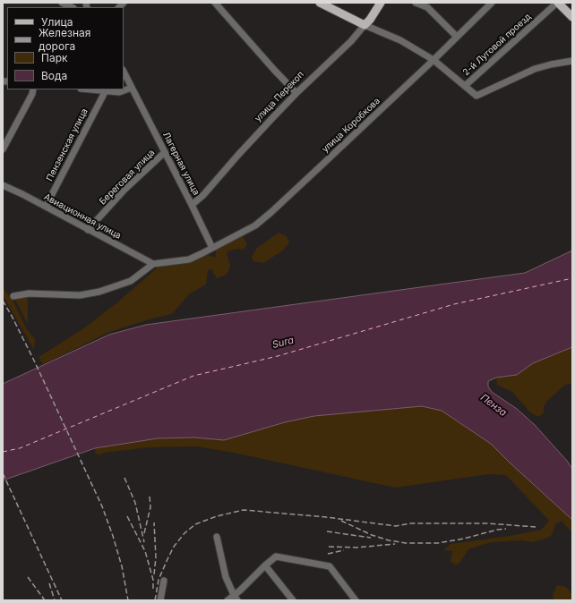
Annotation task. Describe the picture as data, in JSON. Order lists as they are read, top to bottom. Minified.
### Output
{"streets":{"main road":["улица Перекоп"],"street":["2-й Луговой проезд","улица Коробкова","Пензенская улица","Лагерная улица","Береговая улица","Авиационная улица"]},"crossings":[["улица Перекоп","Лагерная улица"],["улица Коробкова","Лагерная улица"],["улица Коробкова","Авиационная улица"],["Пензенская улица","Авиационная улица"],["Лагерная улица","Береговая улица"],["Береговая улица","Авиационная улица"]],"water":["Sura","Пенза"],"legend":["Улица","Железная дорога","Парк","Вода"]}
